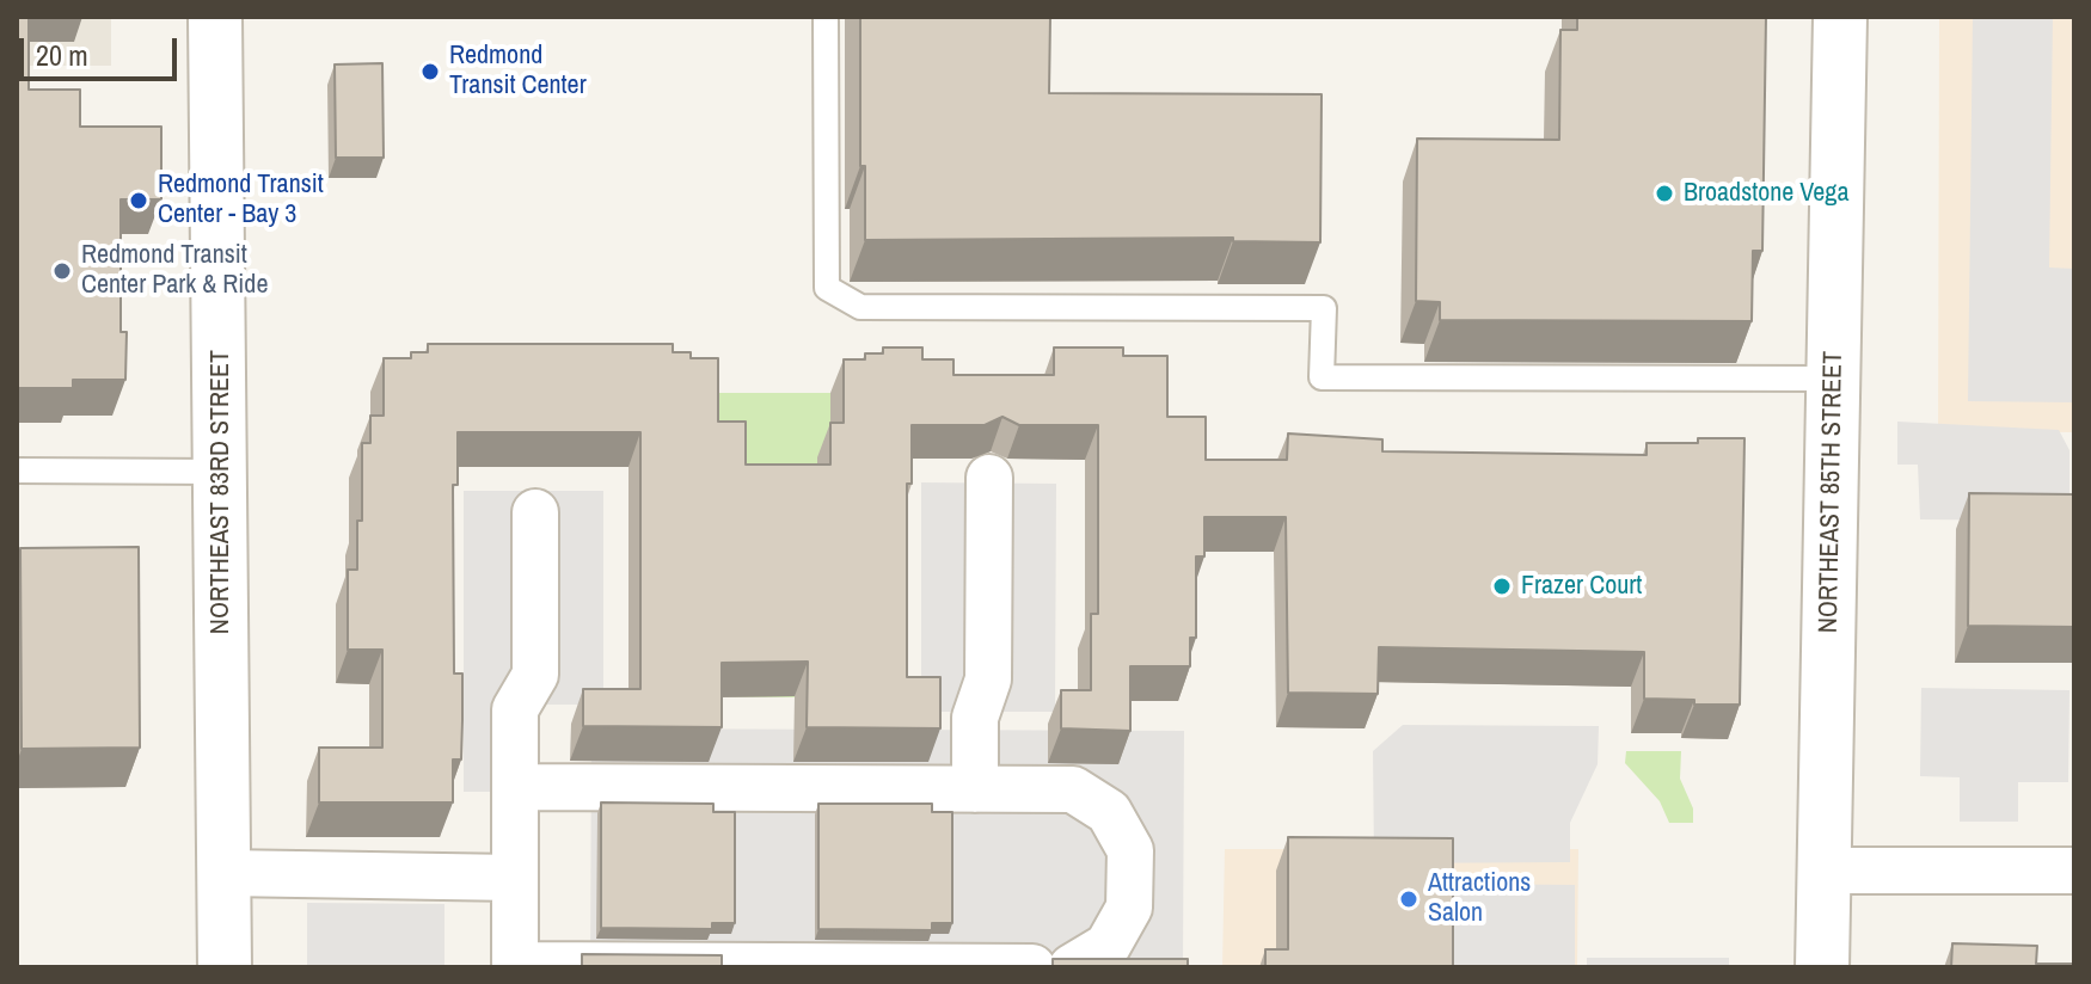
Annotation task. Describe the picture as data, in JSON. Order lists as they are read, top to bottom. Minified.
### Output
{"streets":{"street":["NORTHEAST 83RD STREET","NORTHEAST 85TH STREET"]},"places":["Redmond Transit Center","Broadstone Vega","Redmond Transit Center - Bay 3","Redmond Transit Center Park & Ride","Frazer Court","Attractions Salon"],"scale_bar":"20 m"}
